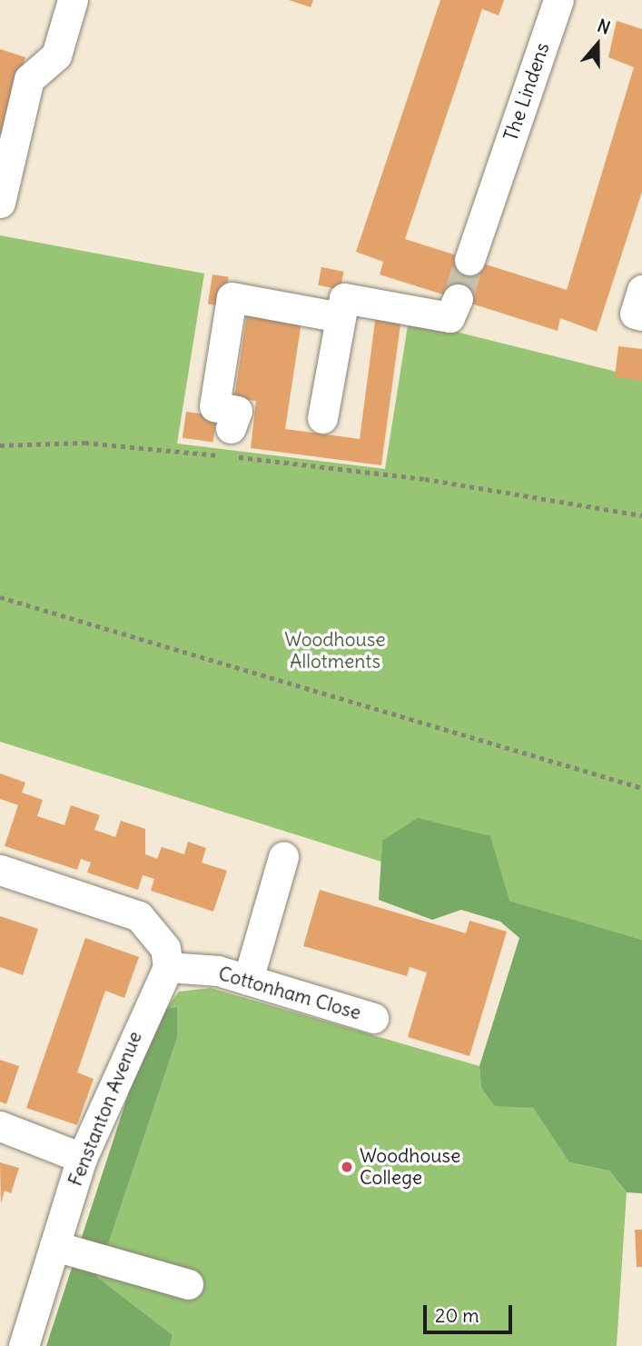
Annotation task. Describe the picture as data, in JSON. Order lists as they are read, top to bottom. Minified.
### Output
{"streets":{"street":["The Lindens","Cottonham Close","Fenstanton Avenue"]},"crossings":[["Cottonham Close","Fenstanton Avenue"]],"parks":["Woodhouse Allotments"],"places":["Woodhouse College"],"scale_bar":"20 m","north":"top"}
